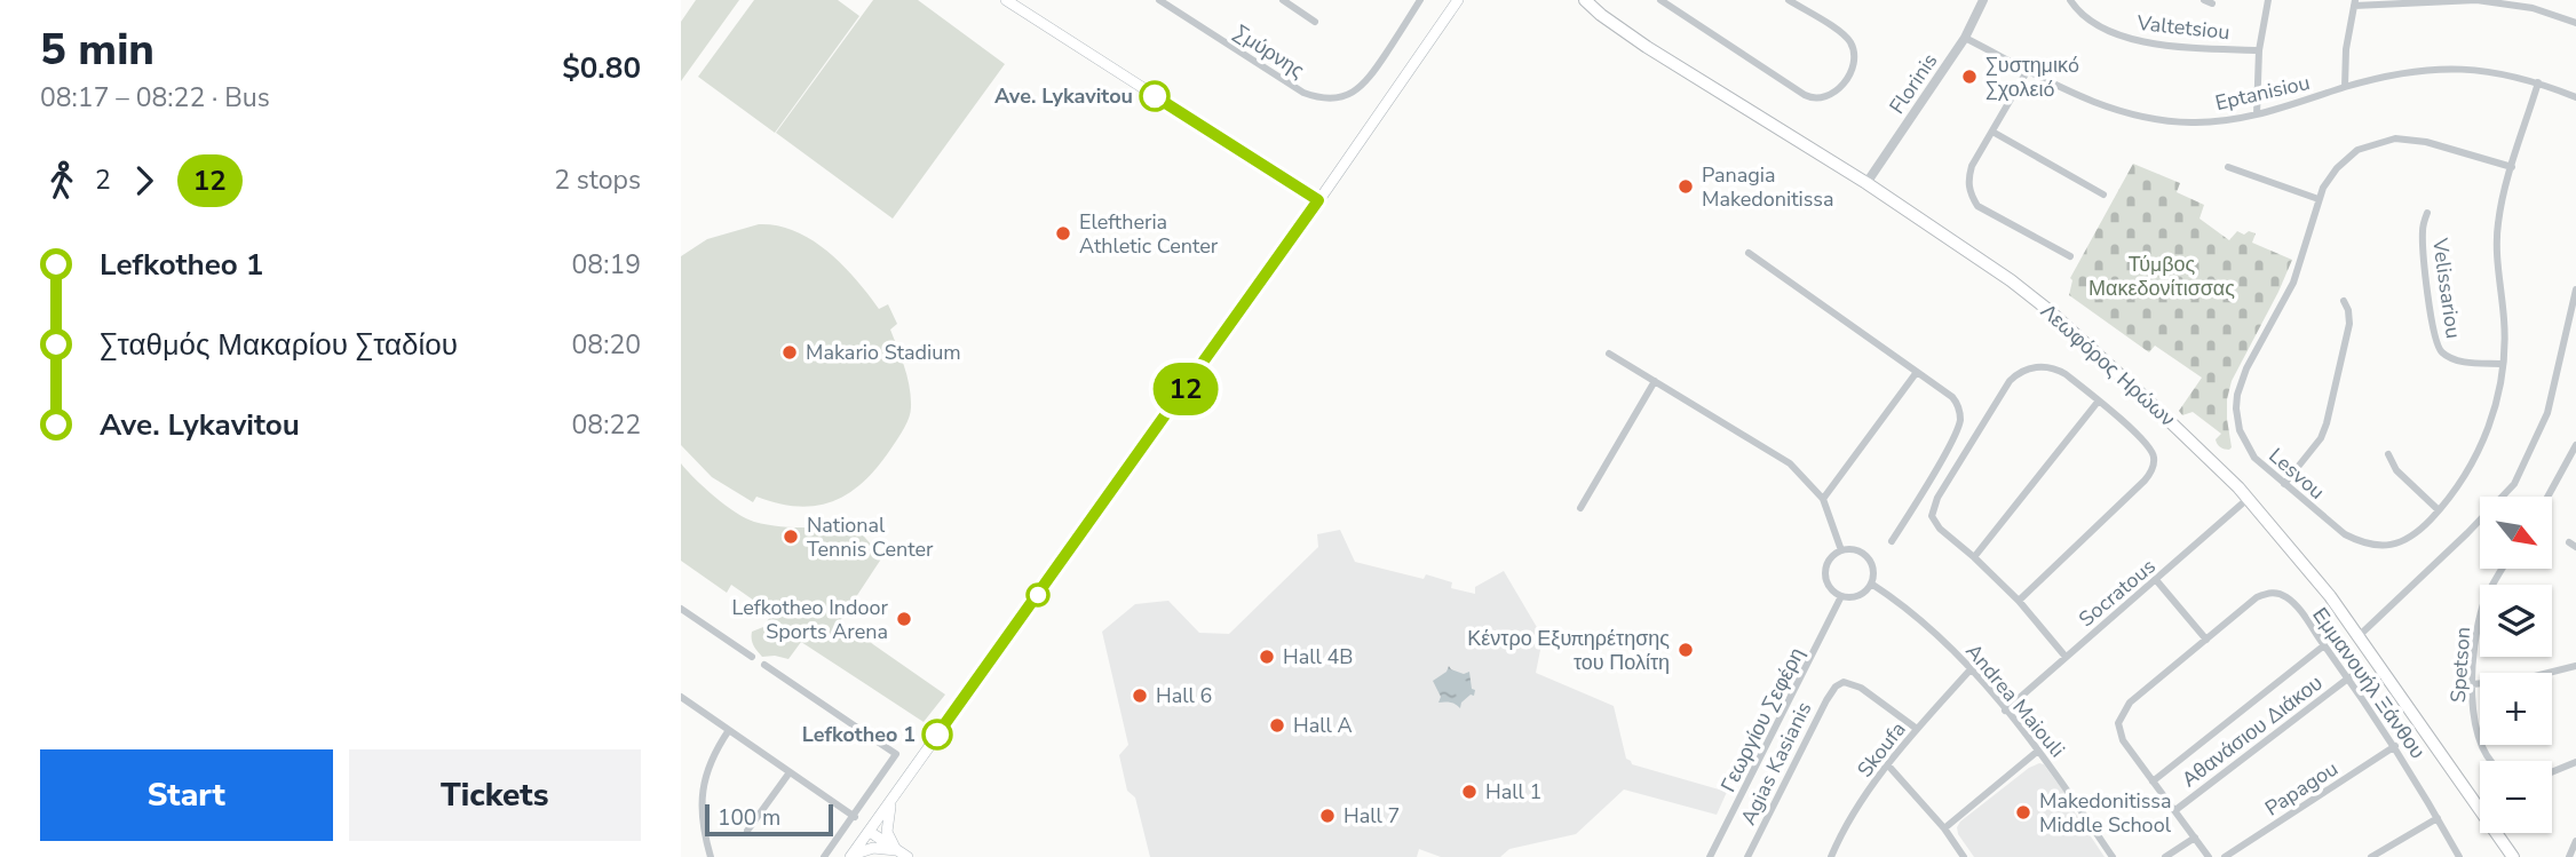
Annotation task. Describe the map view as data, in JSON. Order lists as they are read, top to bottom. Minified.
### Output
{"streets":{"main road":["Λεωφόρος Ηρώων"],"street":["Valtetsiou","Σμύρνης","Florinis","Eptanisiou","Velissariou","Lesvou","Socratous","Spetson","Εμμανουήλ Ξάνθου","Andrea Maiouli","Γεωργίου Σεφέρη","Αθανάσιου Διάκου","Skoufa","Agias Kasianis","Papagou"]},"crossings":[["Florinis","Eptanisiou"],["Florinis","Λεωφόρος Ηρώων"],["Eptanisiou","Lesvou"],["Velissariou","Lesvou"],["Λεωφόρος Ηρώων","Socratous"],["Socratous","Andrea Maiouli"],["Εμμανουήλ Ξάνθου","Αθανάσιου Διάκου"],["Εμμανουήλ Ξάνθου","Papagou"],["Andrea Maiouli","Γεωργίου Σεφέρη"],["Andrea Maiouli","Skoufa"],["Skoufa","Agias Kasianis"]],"parks":["Τύμβος Μακεδονίτισσας"],"places":["Συστημικó Σχολειó","Ave. Lykavitou","Panagia Makedonitissa","Eleftheria Athletic Center","Makario Stadium","National Tennis Center","Lefkotheo Indoor Sports Arena","Κέντρο Εξυπηρέτησης του Πολίτη","Hall 4B","Hall 6","Hall A","Lefkotheo 1","Hall 1","Makedonitissa Middle School","Hall 7"],"lines":["bus line 12"],"scale_bar":"100 m","north":"bottom right","page":{"heading":["5 min","08:17 – 08:22 · Bus","$0.80"],"on_map":"12","legs":["2","12","2 stops"],"list":[{"name":"Lefkotheo 1","value":"08:19"},{"name":"Σταθμός Μακαρίου Σταδίου","value":"08:20"},{"name":"Ave. Lykavitou","value":"08:22"}],"map_buttons":["+","−"],"buttons":["Start","Tickets"],"scale":"100 m"}}
